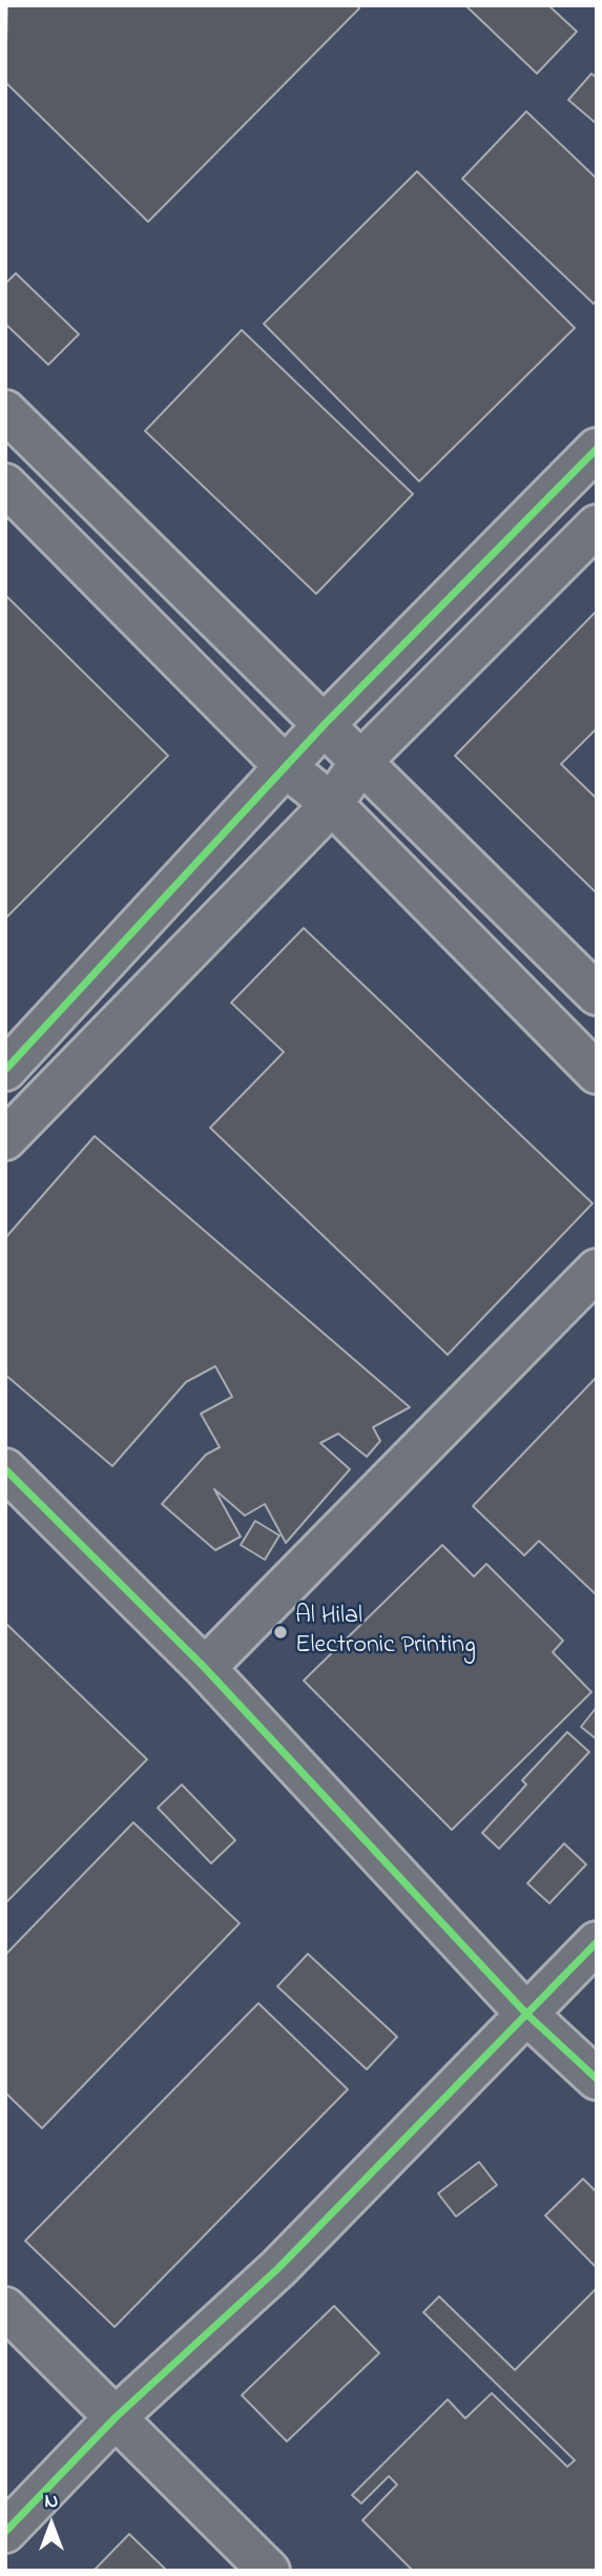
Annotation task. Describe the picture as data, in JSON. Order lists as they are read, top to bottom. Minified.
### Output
{"places":["Al Hilal Electronic Printing"],"north":"top"}
